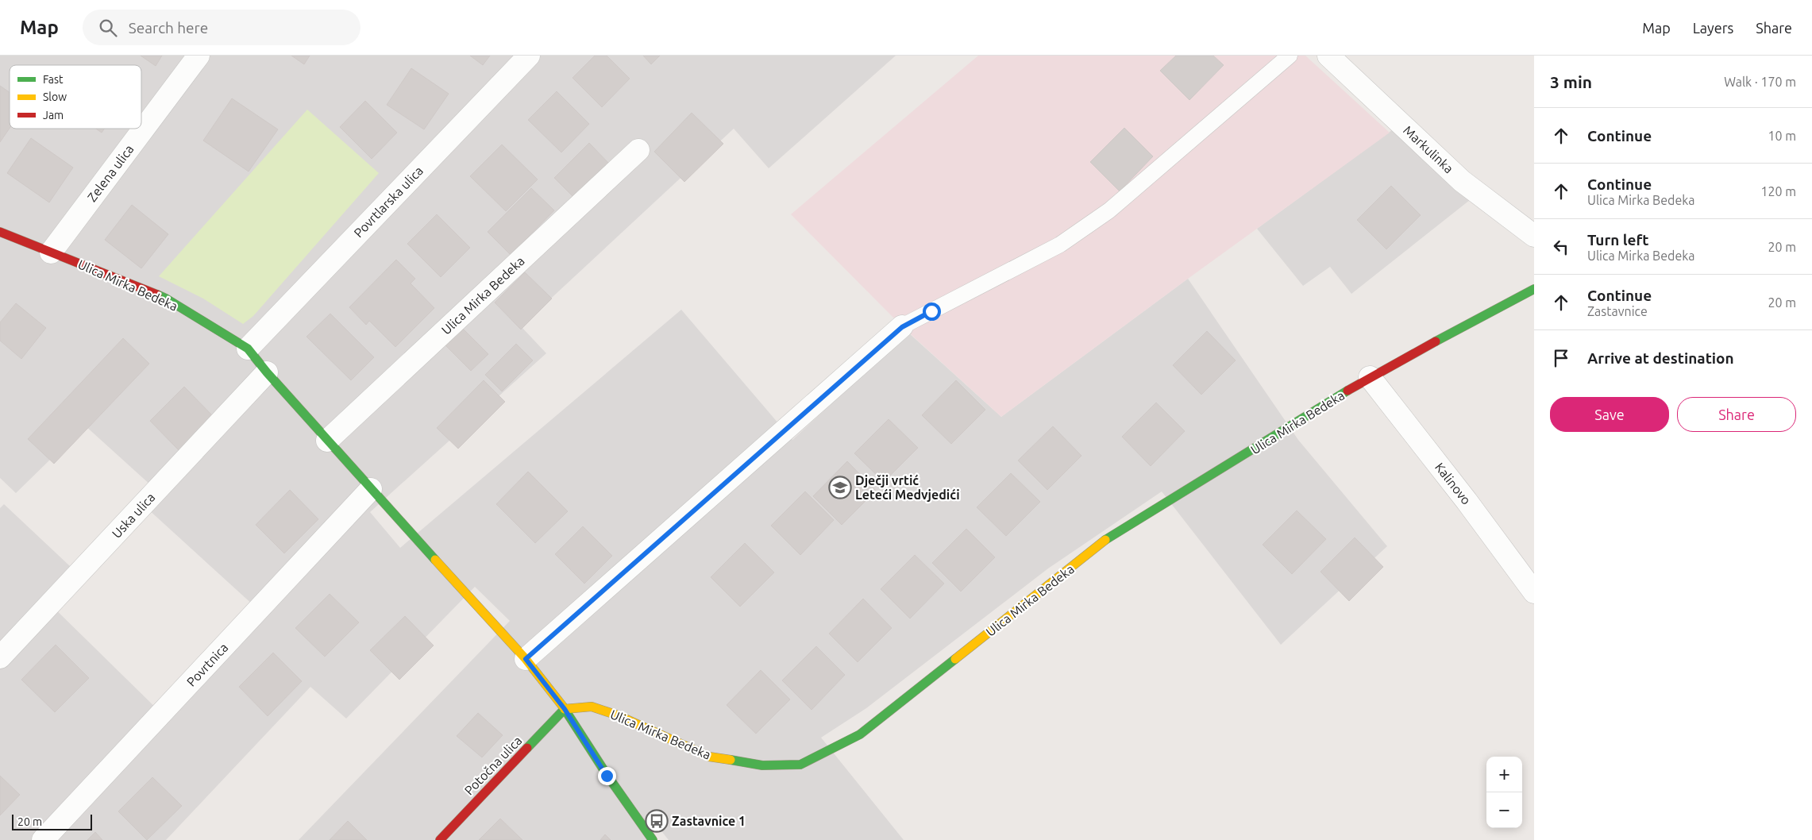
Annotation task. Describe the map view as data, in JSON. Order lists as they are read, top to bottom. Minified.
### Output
{"streets":{"street":["Markulinka","Zelena ulica","Povrtlarska ulica","Ulica Mirka Bedeka","Kalinovo","Uska ulica","Povrtnica","Potočna ulica"]},"crossings":[["Zelena ulica","Ulica Mirka Bedeka"],["Povrtlarska ulica","Ulica Mirka Bedeka"],["Ulica Mirka Bedeka","Kalinovo"],["Ulica Mirka Bedeka","Uska ulica"],["Ulica Mirka Bedeka","Povrtnica"],["Ulica Mirka Bedeka","Potočna ulica"]],"places":{"school or university":["Dječji vrtić Leteći Medvjedići"],"bus stop":["Zastavnice 1"]},"legend":["Fast","Slow","Jam"],"scale_bar":"20 m","page":{"header":"Map","search":"Search here","nav":["Map","Layers","Share"],"heading":["3 min","Walk · 170 m"],"list":[["Continue","10 m"],["Continue","Ulica Mirka Bedeka","120 m"],["Turn left","Ulica Mirka Bedeka","20 m"],["Continue","Zastavnice","20 m"],"Arrive at destination"],"buttons":["Save","Share"],"map_buttons":["+","−"],"scale":"20 m"}}
